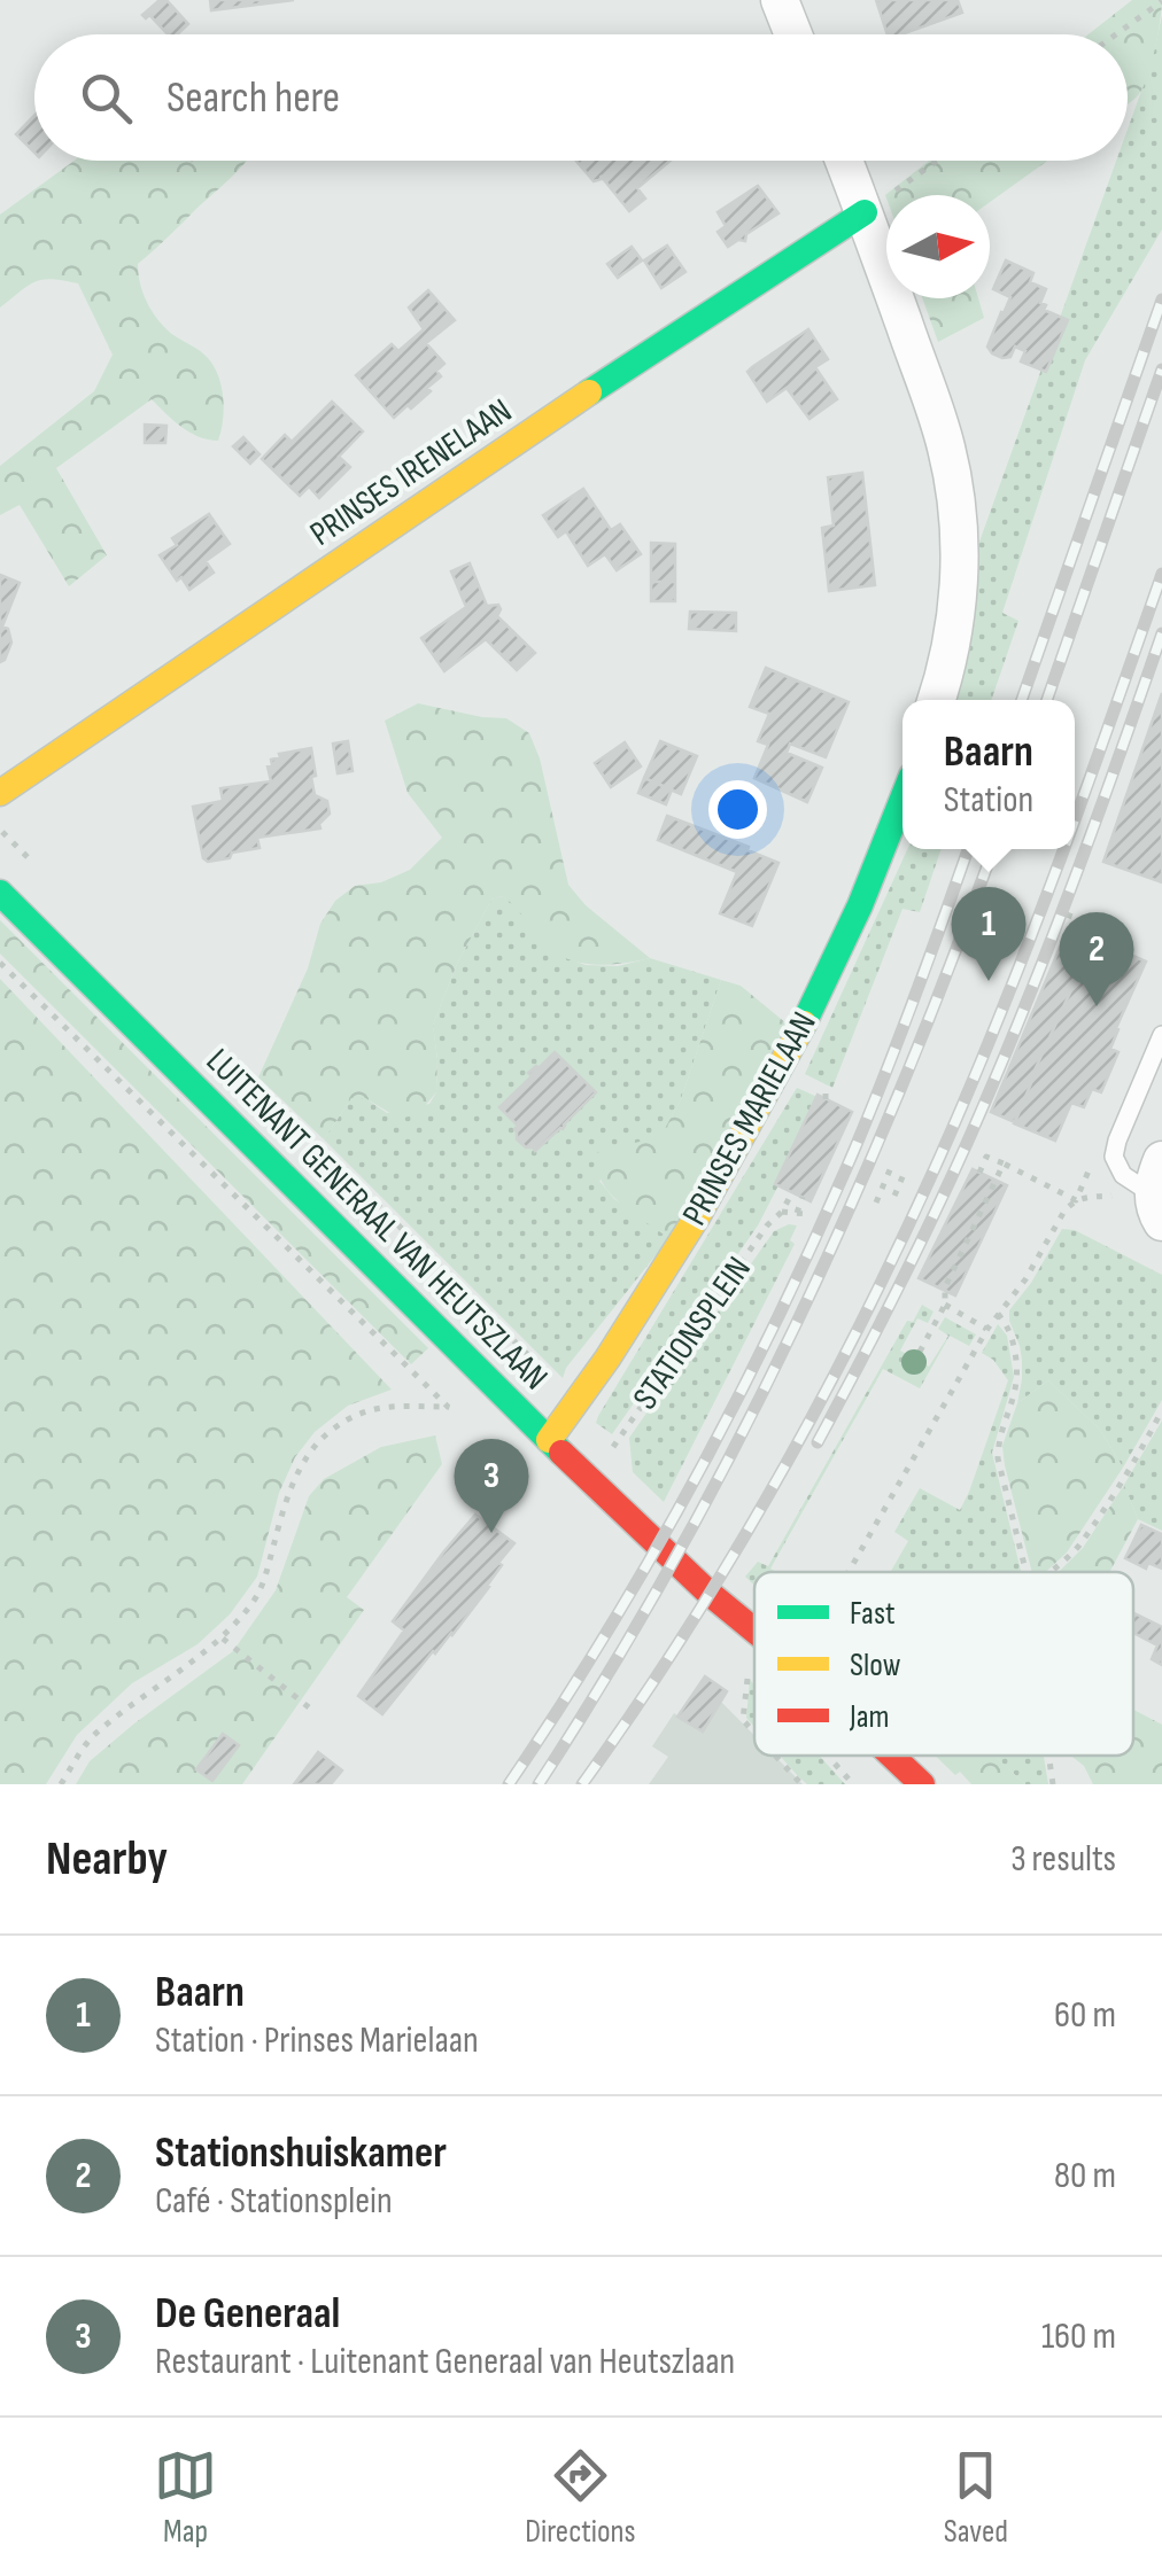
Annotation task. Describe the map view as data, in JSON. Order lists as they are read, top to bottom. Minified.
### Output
{"streets":{"street":["PRINSES IRENELAAN","PRINSES MARIELAAN","LUITENANT GENERAAL VAN HEUTSZLAAN"],"path":["STATIONSPLEIN"]},"crossings":[["PRINSES MARIELAAN","LUITENANT GENERAAL VAN HEUTSZLAAN"]],"legend":["Fast","Slow","Jam"],"north":"right","page":{"search":"Search here","popup":["Baarn","Station"],"pins":["1","2","3"],"heading":["Nearby","3 results"],"list":[{"mark":"1","name":"Baarn","note":"Station · Prinses Marielaan","value":"60 m"},{"mark":"2","name":"Stationshuiskamer","note":"Café · Stationsplein","value":"80 m"},{"mark":"3","name":"De Generaal","note":"Restaurant · Luitenant Generaal van Heutszlaan","value":"160 m"}],"nav":["Map","Directions","Saved"]}}
